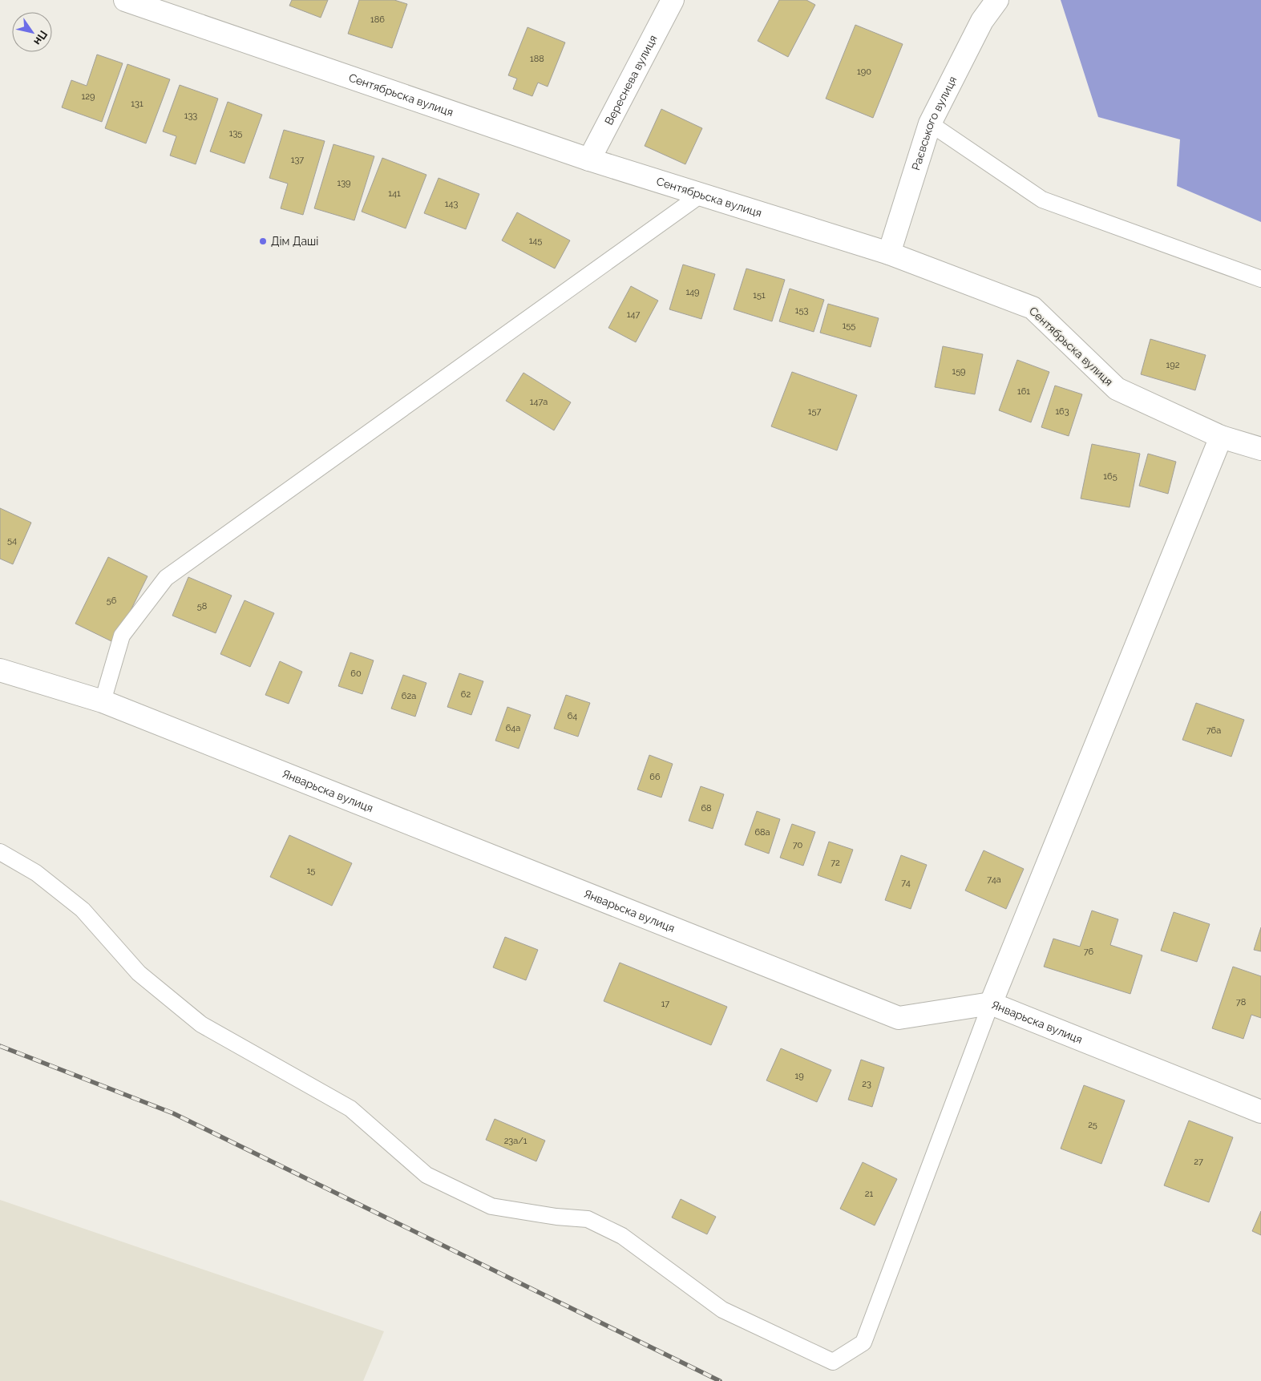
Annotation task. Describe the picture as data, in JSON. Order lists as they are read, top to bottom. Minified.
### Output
{"streets":{"street":["Вереснева вулиця","Сентябрьска вулиця","Раєвського вулиця","Январьска вулиця"]},"crossings":[["Вереснева вулиця","Сентябрьска вулиця"],["Сентябрьска вулиця","Раєвського вулиця"]],"places":["Дім Даші"],"house_numbers":["186","188","190","129","131","133","135","137","139","141","143","145","149","151","153","147","155","192","159","161","147а","157","163","165","54","56","58","60","62","62а","64","64а","76а","66","68","68а","70","72","15","74а","74","76","78","17","19","23","25","23а/1","27","21"],"north":"bottom right"}
